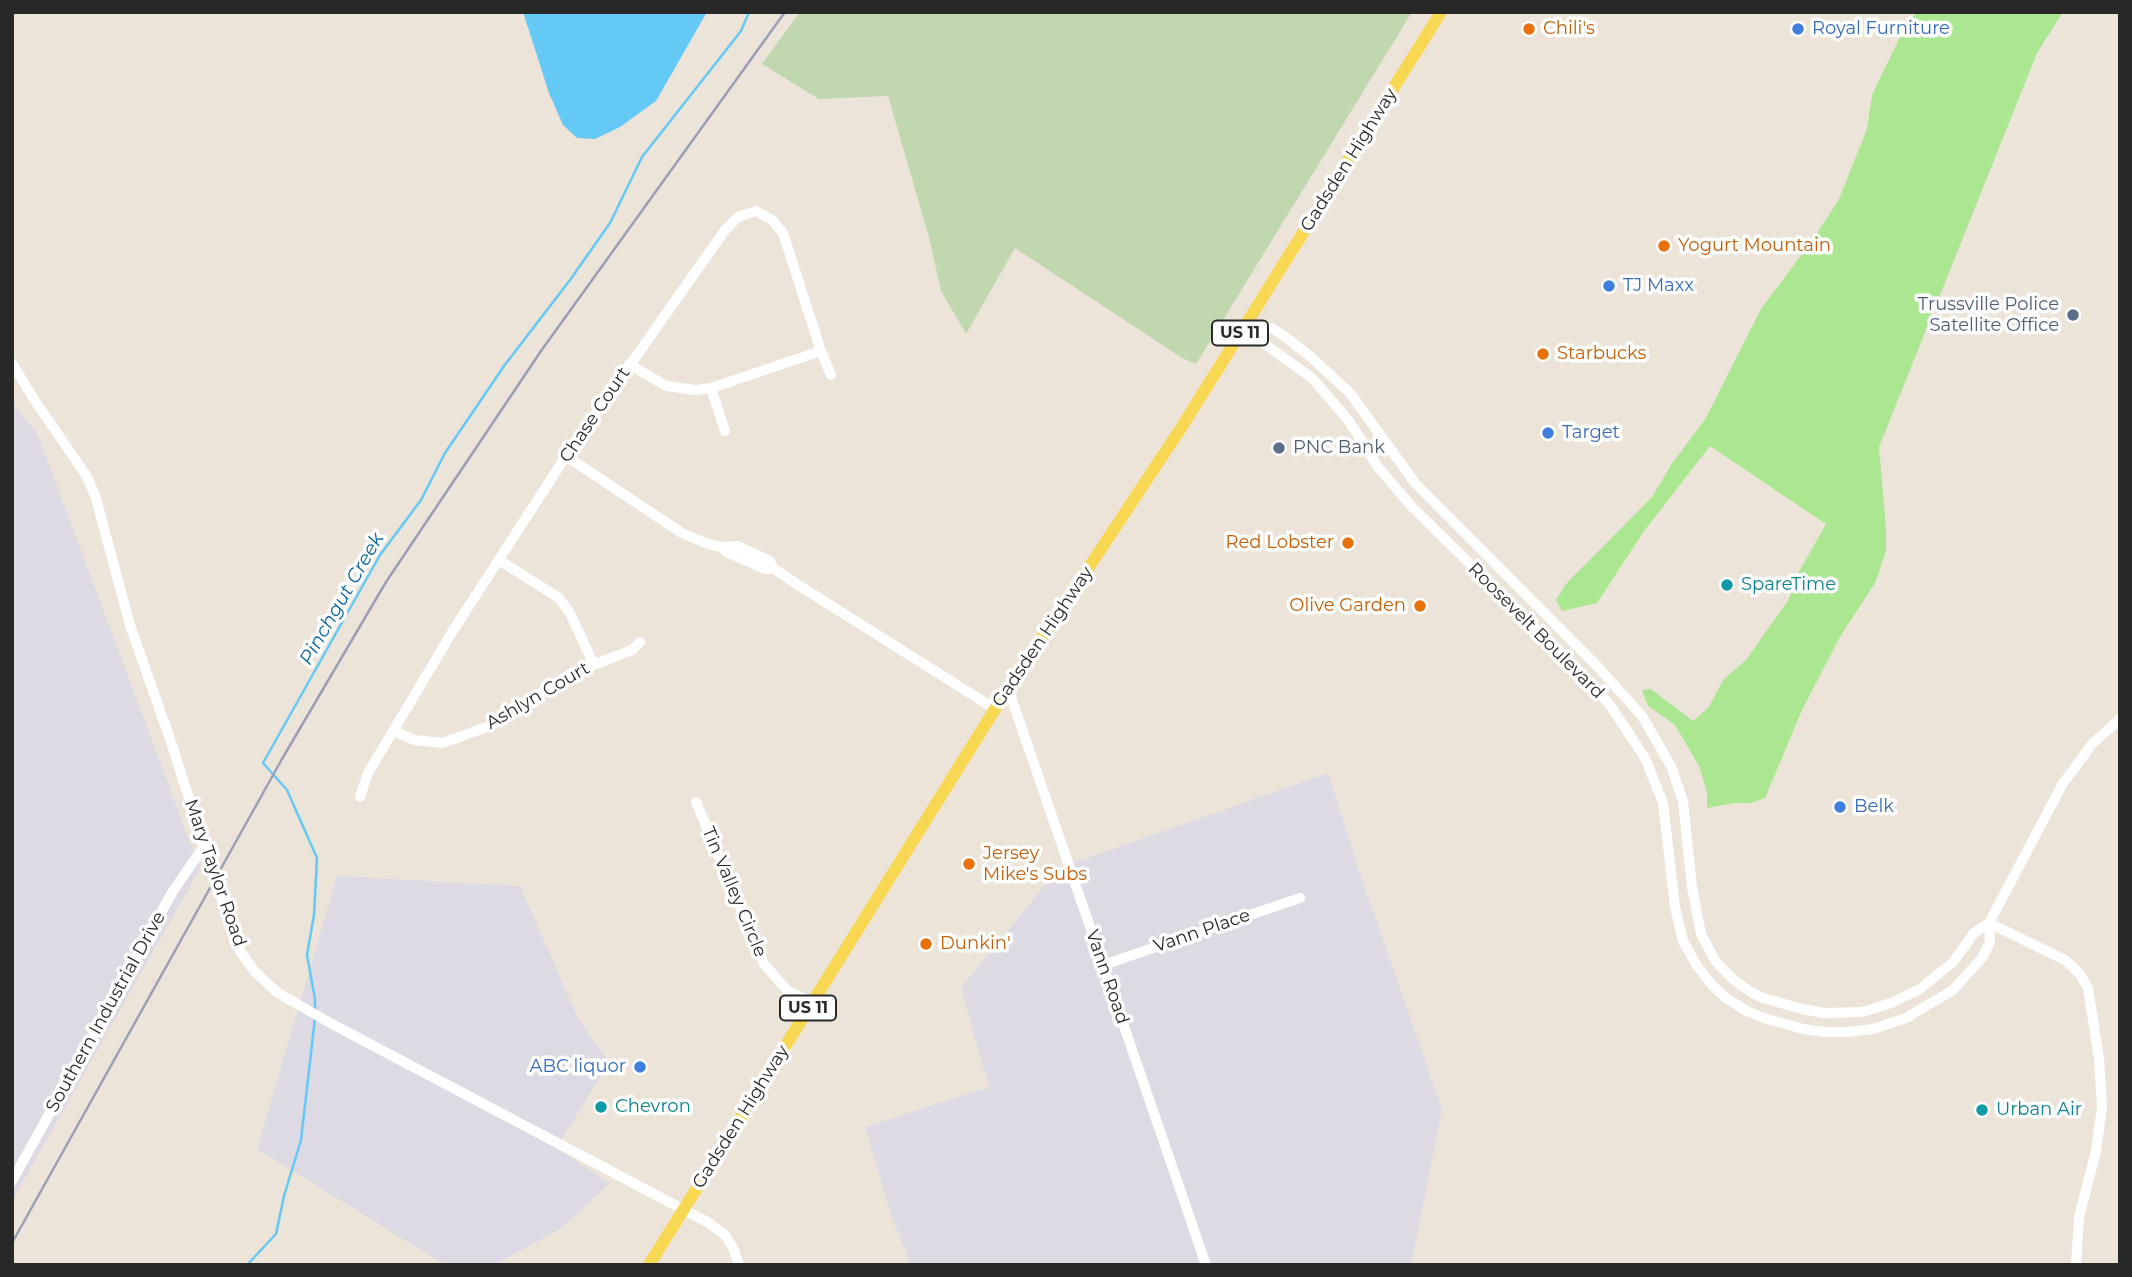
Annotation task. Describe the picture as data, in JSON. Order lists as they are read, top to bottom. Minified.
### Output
{"streets":{"main road":["Gadsden Highway","US 11"],"street":["Chase Court","Roosevelt Boulevard","Ashlyn Court","Mary Taylor Road","Tin Valley Circle","Vann Place","Vann Road","Southern Industrial Drive"]},"crossings":[["Gadsden Highway","Roosevelt Boulevard"],["Gadsden Highway","Mary Taylor Road"],["Gadsden Highway","Tin Valley Circle"],["Gadsden Highway","Vann Road"],["Chase Court","Ashlyn Court"],["Mary Taylor Road","Southern Industrial Drive"],["Vann Place","Vann Road"]],"water":["Pinchgut Creek"],"places":["Chili's","Royal Furniture","Yogurt Mountain","TJ Maxx","Trussville Police Satellite Office","Starbucks","Target","PNC Bank","Red Lobster","SpareTime","Olive Garden","Belk","Jersey Mike's Subs","Dunkin'","ABC liquor","Chevron","Urban Air"]}
